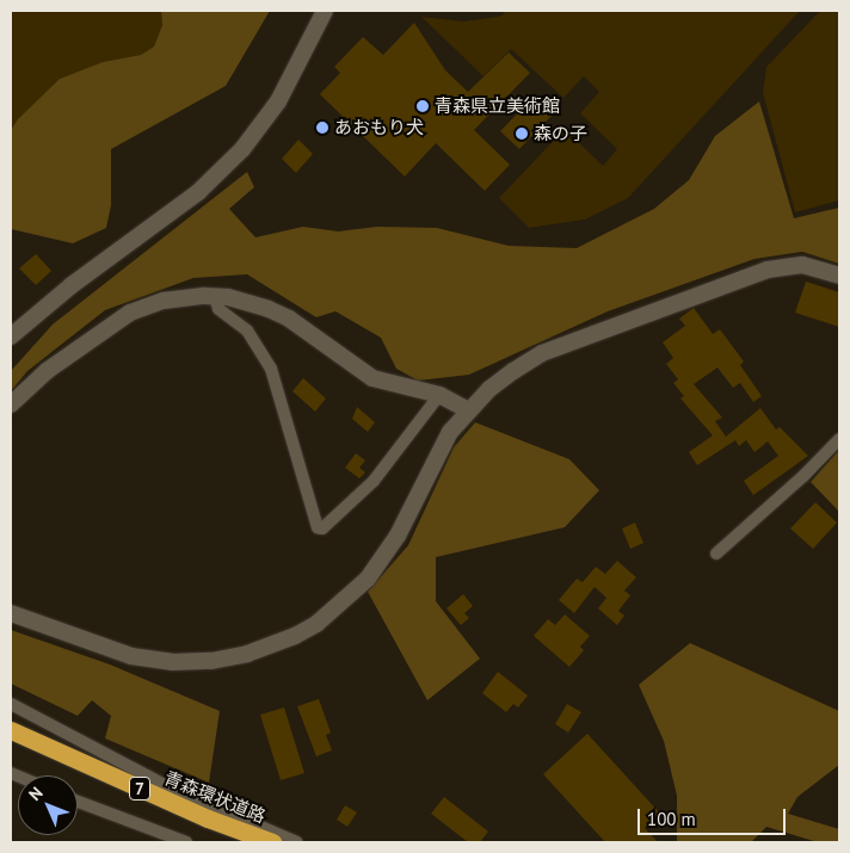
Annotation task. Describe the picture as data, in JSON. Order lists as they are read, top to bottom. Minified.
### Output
{"streets":{"highway":["7","青森環状道路"]},"places":["青森県立美術館","あおもり犬","森の子"],"scale_bar":"100 m","north":"top left"}
